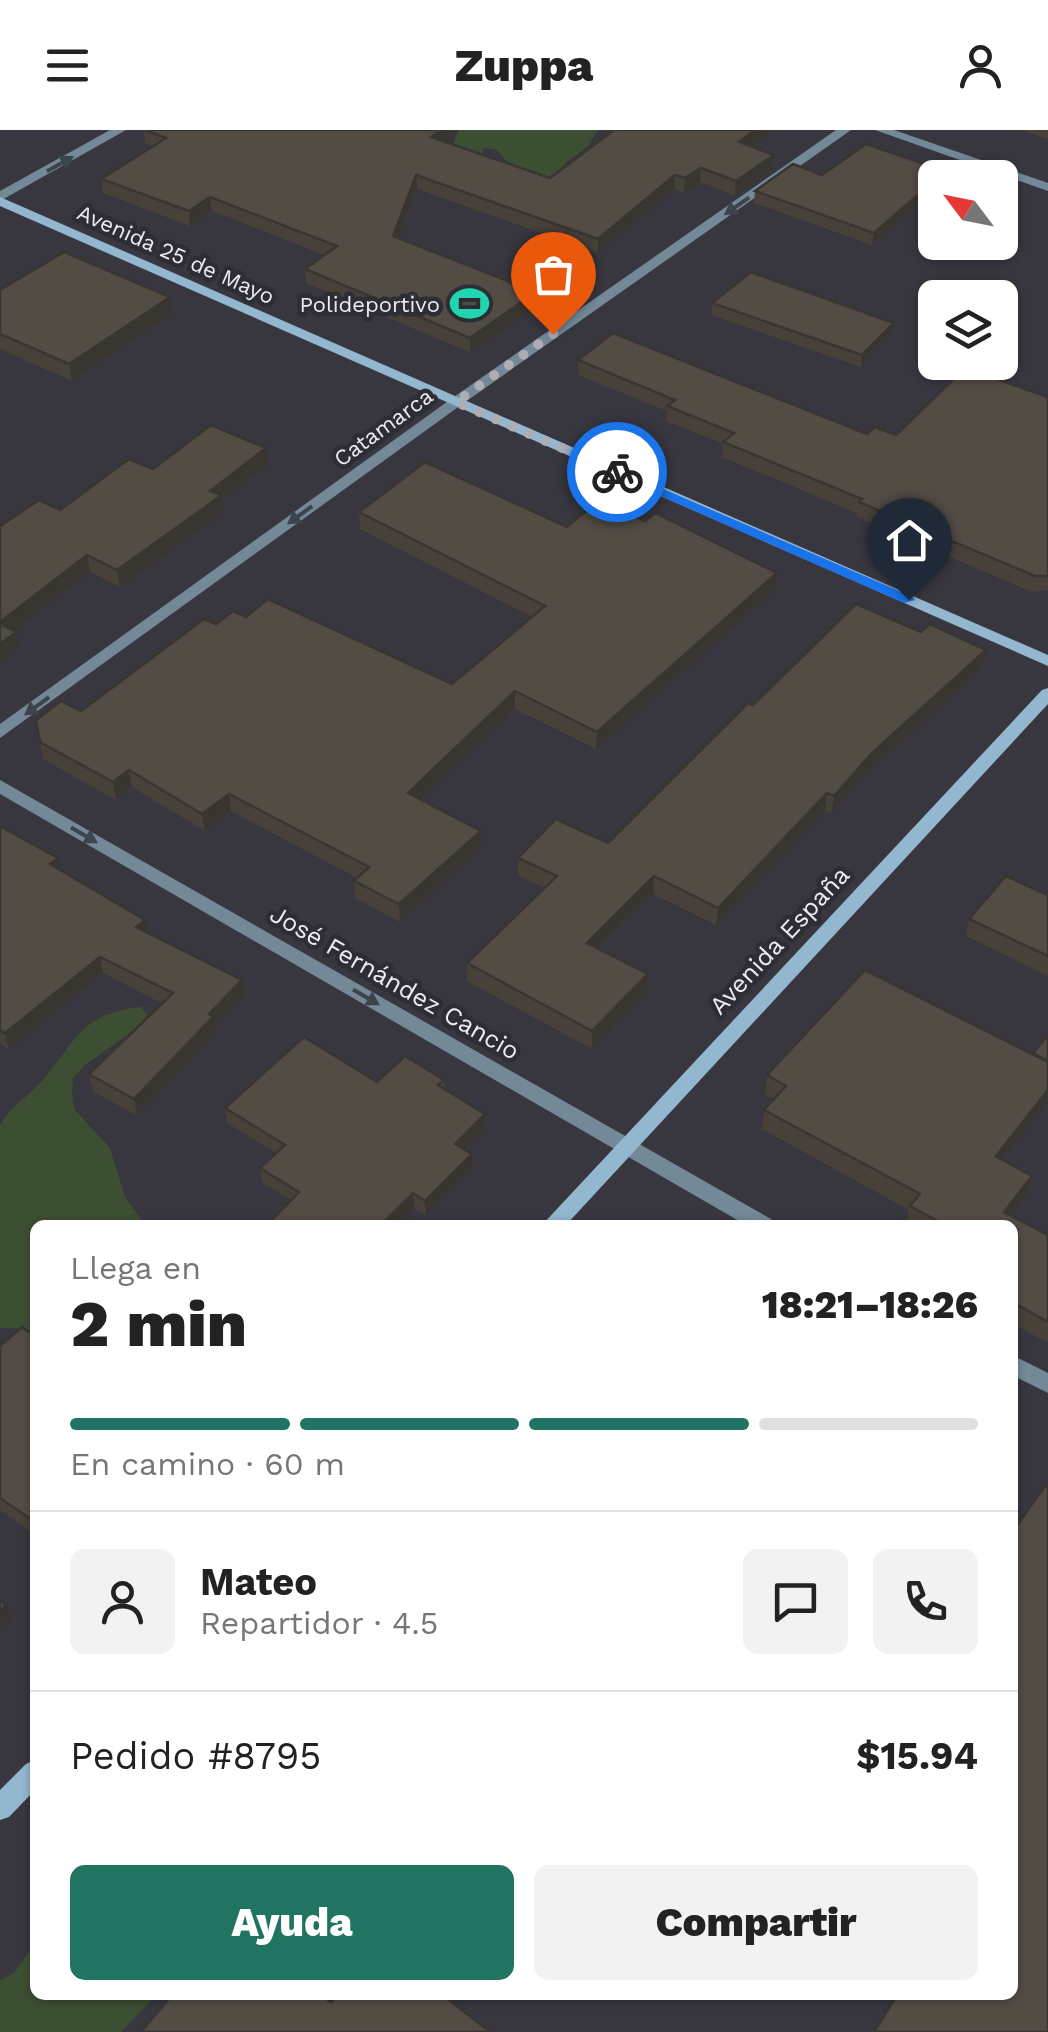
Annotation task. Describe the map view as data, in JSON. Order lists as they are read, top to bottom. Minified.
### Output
{"streets":{"main road":["Avenida 25 de Mayo","Avenida España"],"street":["Catamarca","José Fernández Cancio"]},"crossings":[["Avenida 25 de Mayo","Catamarca"],["Avenida España","José Fernández Cancio"]],"one_way":["Catamarca","José Fernández Cancio"],"places":{"sports":["Polideportivo"]},"north":"top left","page":{"header":"Zuppa","heading":["2 min","Llega en","18:21–18:26"],"panel":["Mateo","Repartidor · 4.5","Pedido #8795","$15.94"],"bar":"En camino · 60 m","buttons":["Ayuda","Compartir"]}}
